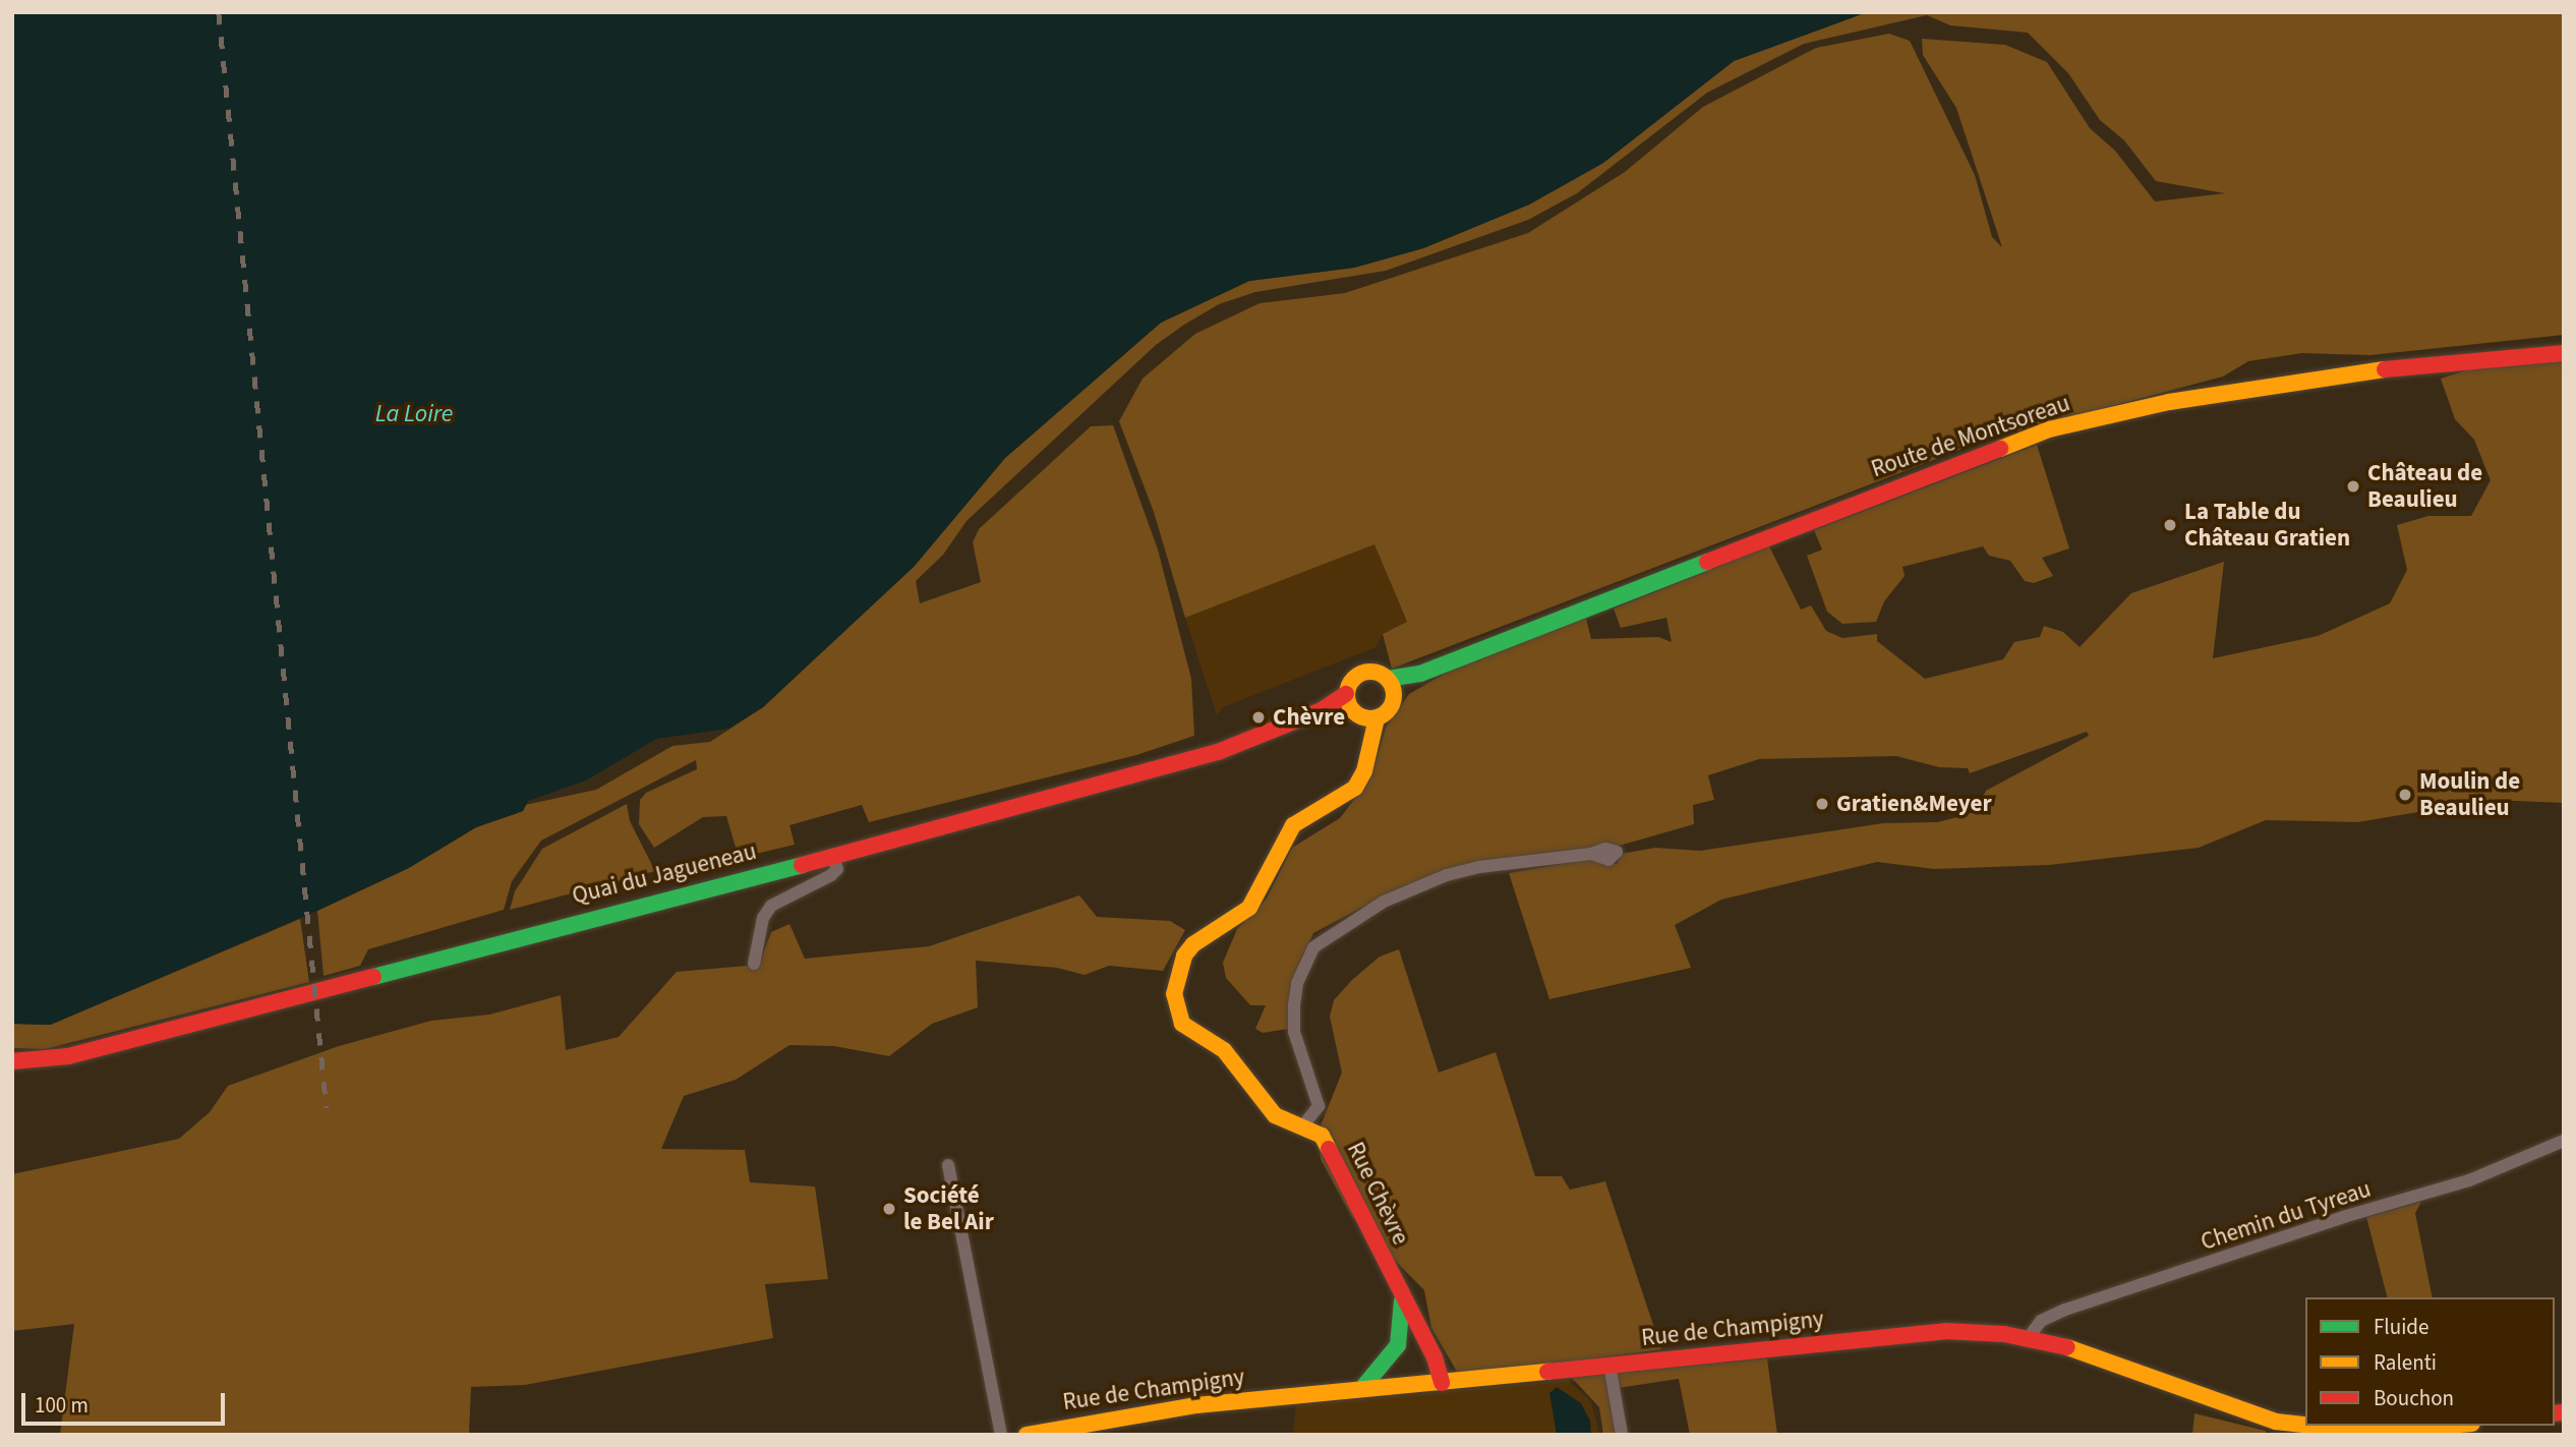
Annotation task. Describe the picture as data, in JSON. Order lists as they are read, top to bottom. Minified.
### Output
{"streets":{"main road":["Route de Montsoreau","Quai du Jagueneau","Rue Chèvre","Rue de Champigny"],"street":["Chemin du Tyreau"]},"crossings":[["Route de Montsoreau","Quai du Jagueneau"],["Route de Montsoreau","Rue Chèvre"],["Quai du Jagueneau","Rue Chèvre"],["Rue Chèvre","Rue de Champigny"],["Chemin du Tyreau","Rue de Champigny"]],"water":["La Loire"],"places":["Château de Beaulieu","La Table du Château Gratien","Chèvre","Moulin de Beaulieu","Gratien&Meyer","Société le Bel Air"],"legend":["Fluide","Ralenti","Bouchon"],"scale_bar":"100 m"}
